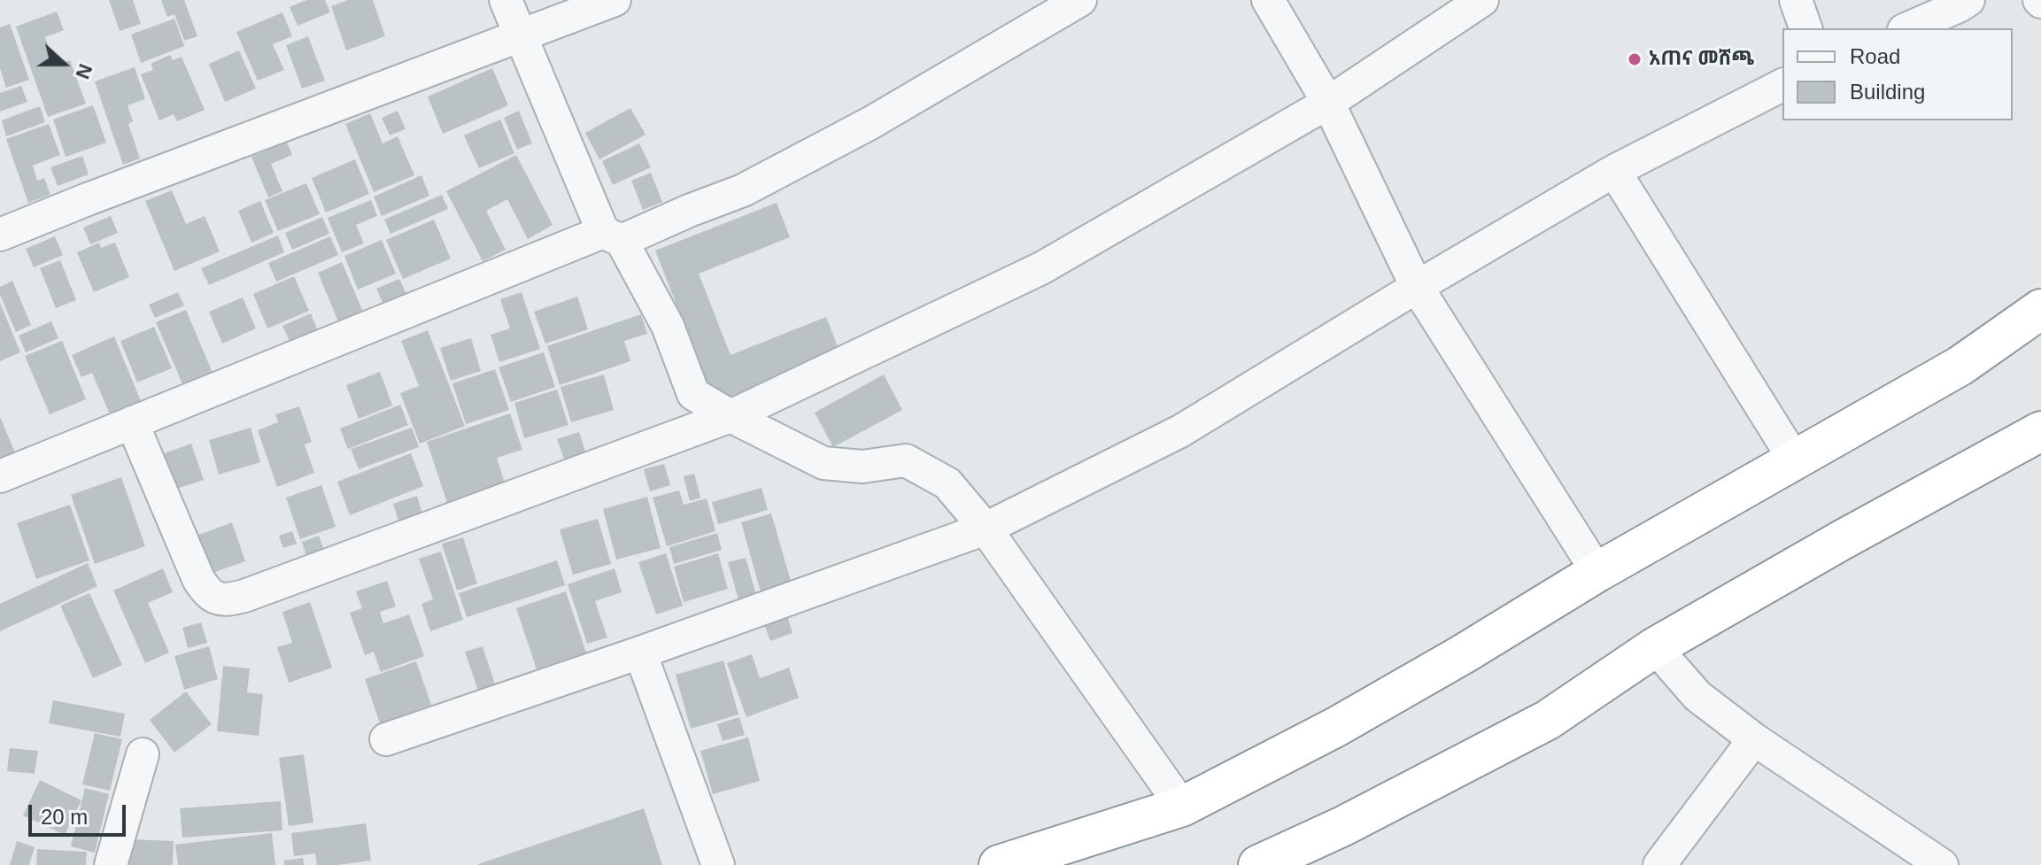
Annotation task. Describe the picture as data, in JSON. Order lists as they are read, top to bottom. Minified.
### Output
{"places":["አጠና መሸጫ"],"legend":["Road","Building"],"scale_bar":"20 m","north":"right"}
